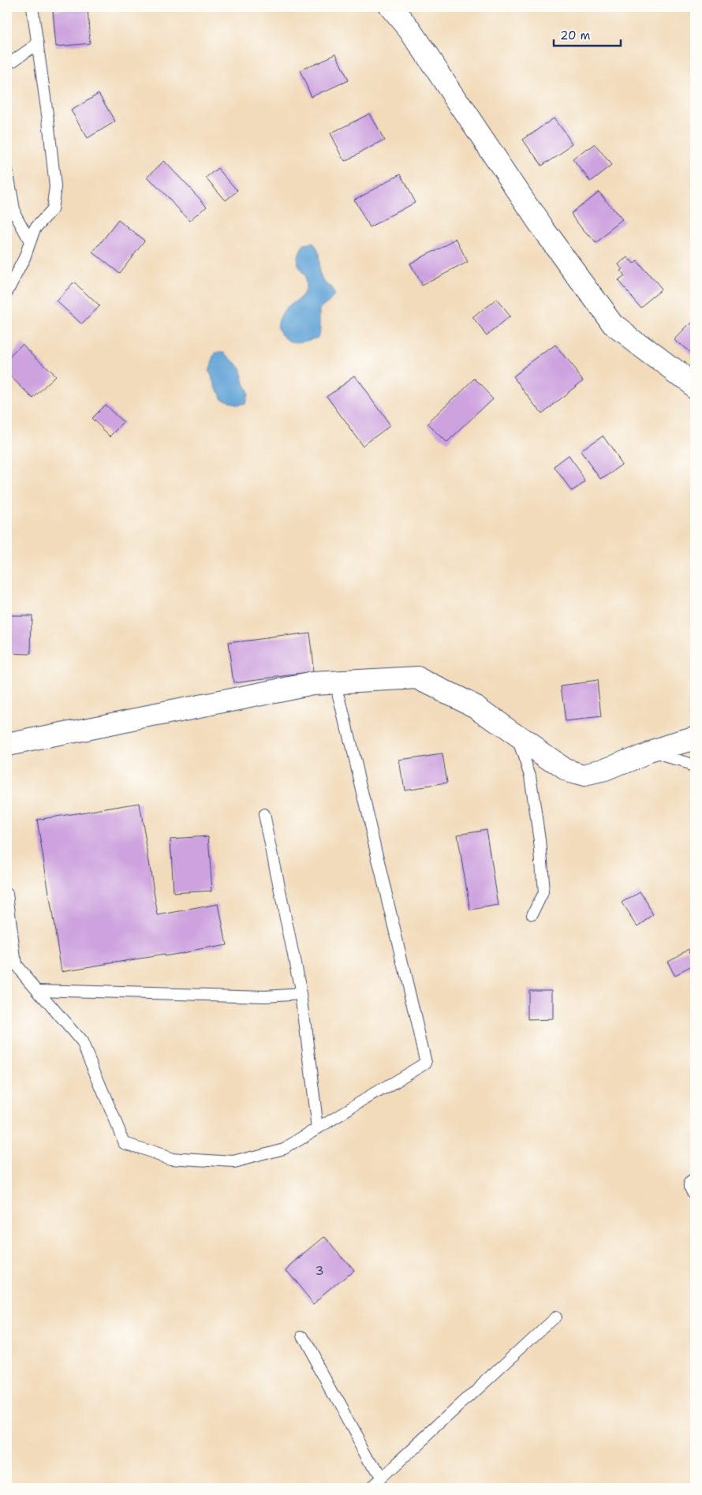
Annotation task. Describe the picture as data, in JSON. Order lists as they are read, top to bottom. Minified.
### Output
{"house_numbers":["3"],"scale_bar":"20 m"}
